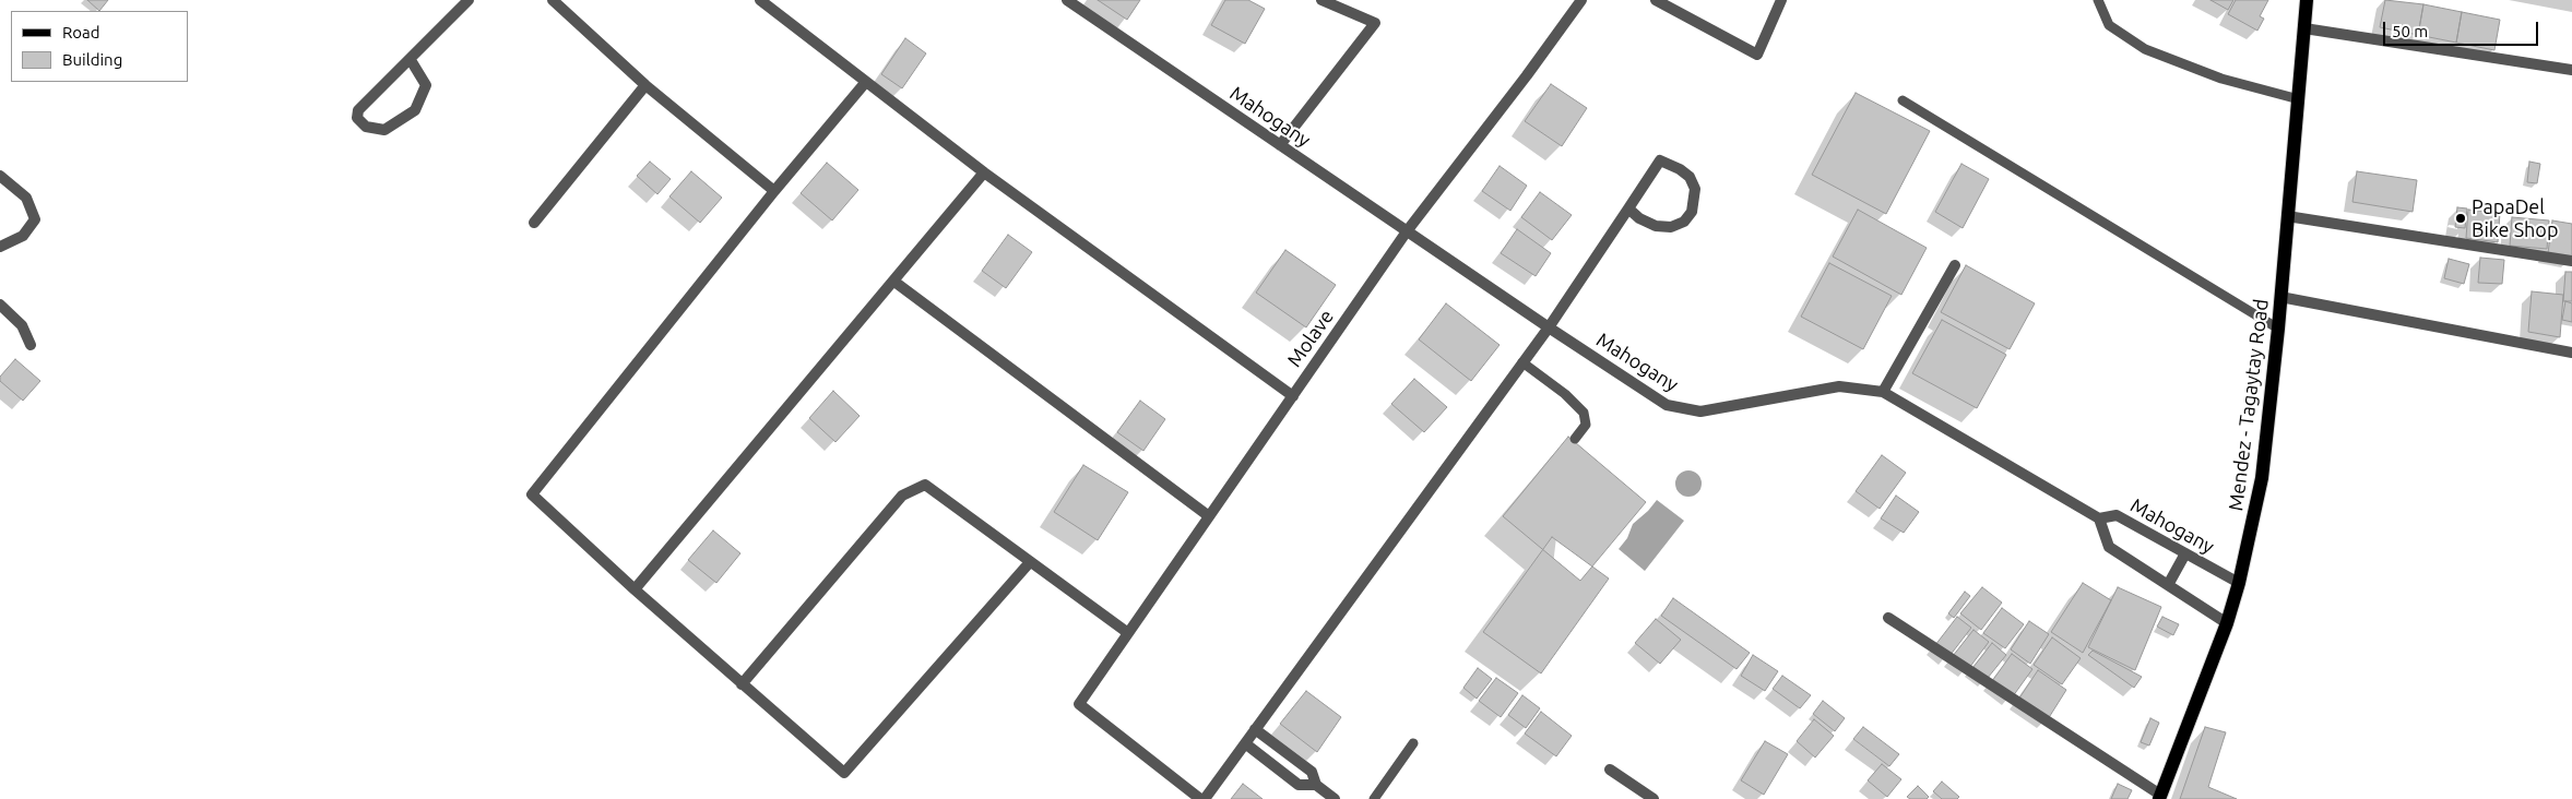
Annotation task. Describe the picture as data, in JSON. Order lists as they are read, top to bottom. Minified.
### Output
{"streets":{"main road":["Mendez - Tagaytay Road"],"street":["Mahogany","Molave"]},"crossings":[["Mahogany","Molave"],["Mahogany","Mendez - Tagaytay Road"]],"places":["PapaDel Bike Shop"],"legend":["Road","Building"],"scale_bar":"50 m"}
